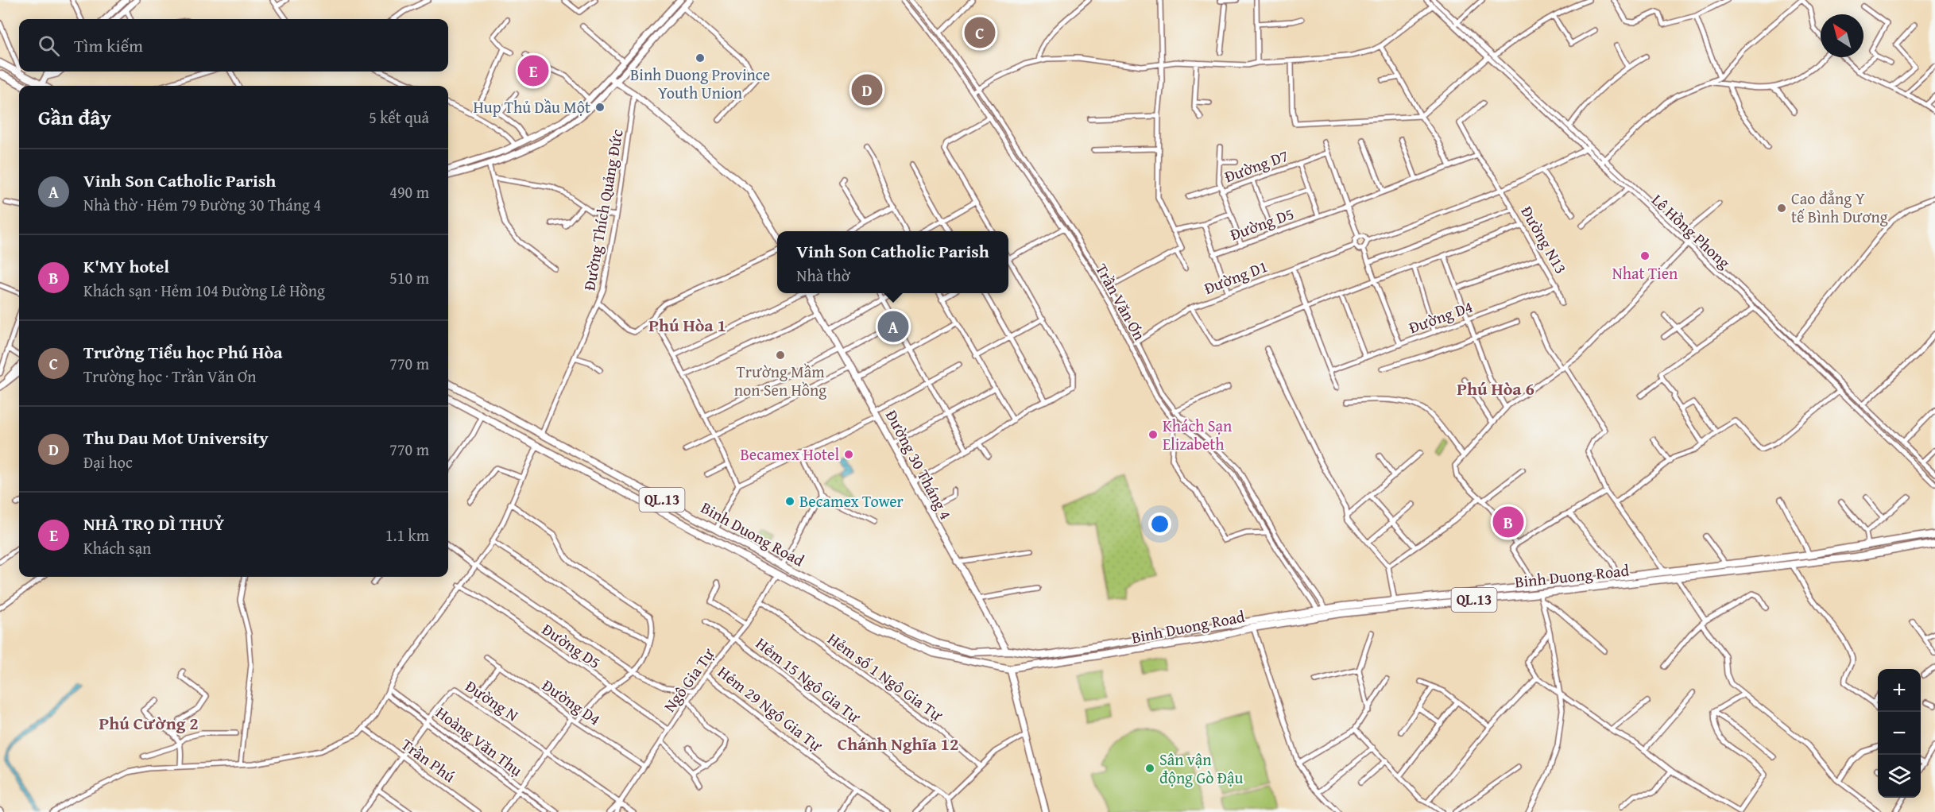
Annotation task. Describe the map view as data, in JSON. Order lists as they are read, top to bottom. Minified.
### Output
{"streets":{"highway":["QL.13","Binh Duong Road"],"main road":["Đường 30 Tháng 4"],"street":["Đường D7","Đường Thích Quảng Đức","Đường D5","Lê Hồng Phong","Đường N13","Đường D1","Trần Văn Ơn","Đường D4","Hẻm số 1 Ngô Gia Tự","Ngô Gia Tự","Hẻm 15 Ngô Gia Tự","Đường N","Hẻm 29 Ngô Gia Tự","Hoàng Văn Thụ","Trần Phú"]},"crossings":[["Đường Thích Quảng Đức","Binh Duong Road"],["Đường D5","Đường N13"],["Đường D5","Ngô Gia Tự"],["Đường N13","Đường D4"],["Đường D1","Trần Văn Ơn"],["Trần Văn Ơn","Binh Duong Road"],["Đường D4","Ngô Gia Tự"],["Đường 30 Tháng 4","QL.13"],["Đường 30 Tháng 4","Binh Duong Road"],["QL.13","Binh Duong Road"],["Binh Duong Road","Ngô Gia Tự"],["Hẻm số 1 Ngô Gia Tự","Ngô Gia Tự"],["Ngô Gia Tự","Hẻm 15 Ngô Gia Tự"],["Ngô Gia Tự","Đường N"],["Ngô Gia Tự","Hẻm 29 Ngô Gia Tự"],["Đường N","Hoàng Văn Thụ"],["Đường N","Trần Phú"]],"districts":["Phú Hòa 1","Phú Hòa 6","Phú Cường 2","Chánh Nghĩa 12"],"places":["Binh Duong Province Youth Union","Hup Thủ Dầu Một","Cao đẳng Y tế Bình Dương","Nhat Tien","Trường Mầm non Sen Hồng","Khách Sạn Elizabeth","Becamex Hotel","Becamex Tower","Sân vận động Gò Đậu"],"north":"top left","page":{"pins":["C","E","D","A","B"],"search":"Tìm kiếm","heading":["Gần đây","5 kết quả"],"list":[{"mark":"A","name":"Vinh Son Catholic Parish","note":"Nhà thờ · Hẻm 79 Đường 30 Tháng 4","value":"490 m"},{"mark":"B","name":"K'MY hotel","note":"Khách sạn · Hẻm 104 Đường Lê Hồng","value":"510 m"},{"mark":"C","name":"Trường Tiểu học Phú Hòa","note":"Trường học · Trần Văn Ơn","value":"770 m"},{"mark":"D","name":"Thu Dau Mot University","note":"Đại học","value":"770 m"},{"mark":"E","name":"NHÀ TRỌ DÌ THUỶ","note":"Khách sạn","value":"1.1 km"}],"popup":["Vinh Son Catholic Parish","Nhà thờ"],"map_buttons":["+","−"]}}
